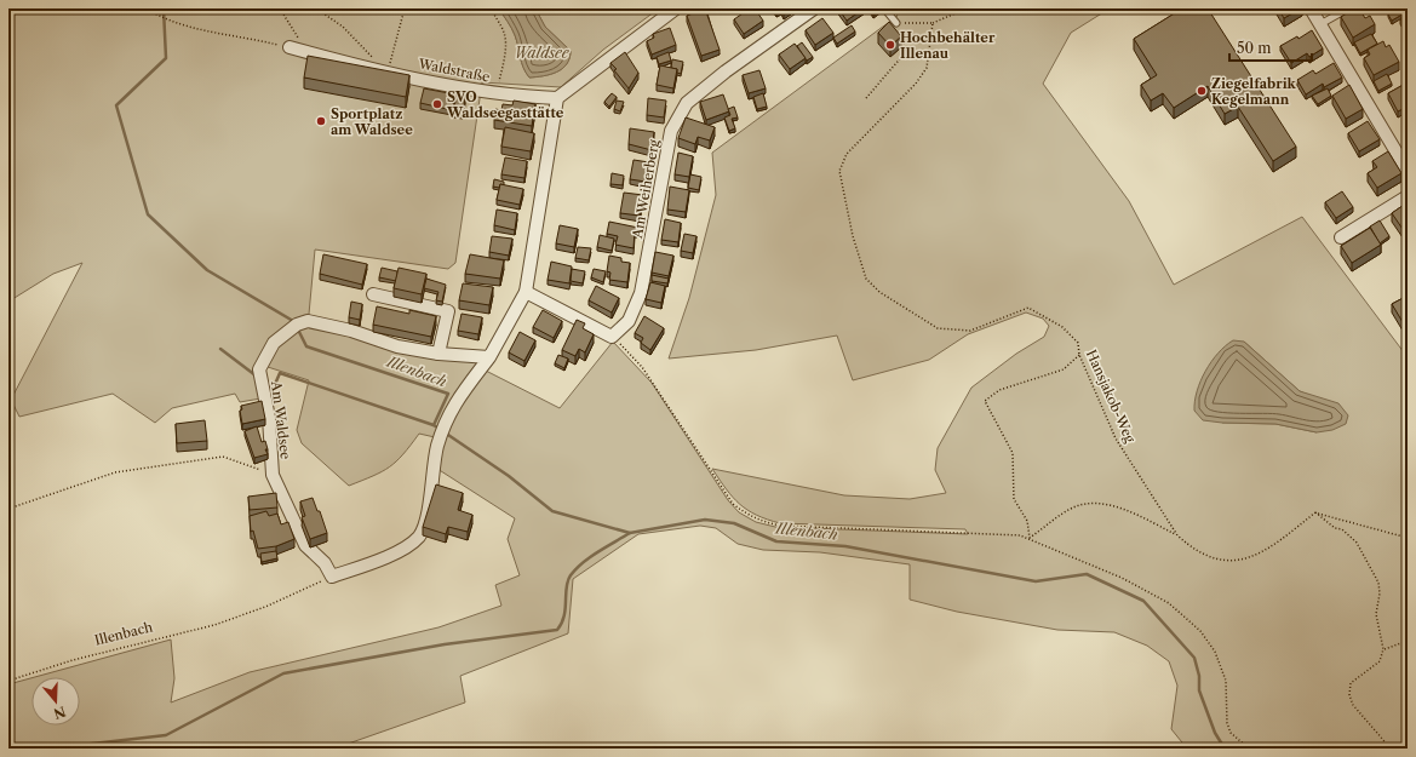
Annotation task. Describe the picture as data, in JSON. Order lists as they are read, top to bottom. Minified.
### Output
{"streets":{"street":["Waldstraße","Am Weiherberg","Am Waldsee"],"path":["Hansjakob-Weg","Illenbach"]},"crossings":[["Am Waldsee","Illenbach"]],"water":["Waldsee","Illenbach"],"places":["Hochbehälter Illenau","Ziegelfabrik Kegelmann","SVO Waldseegasttätte","Sportplatz am Waldsee"],"scale_bar":"50 m","north":"bottom"}
